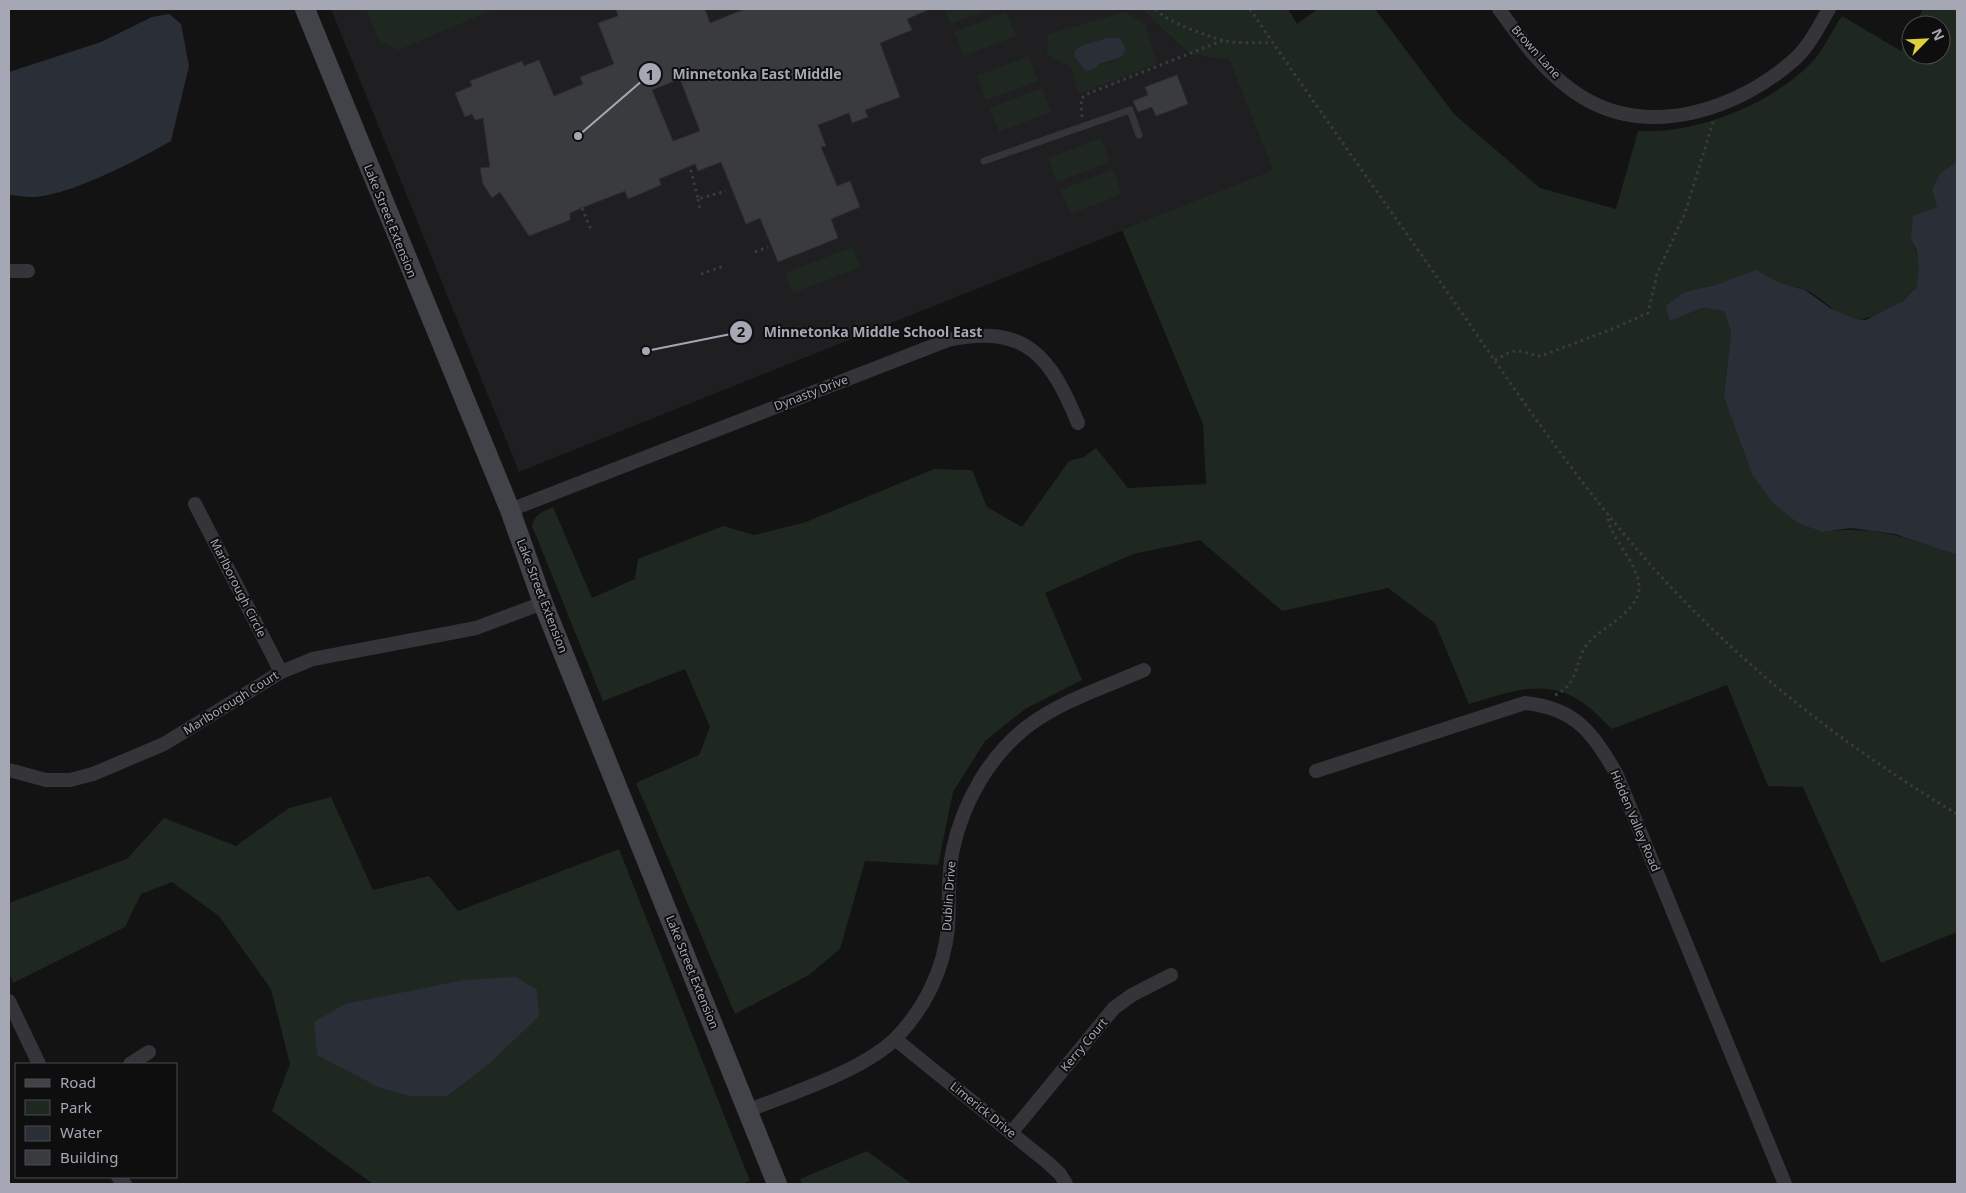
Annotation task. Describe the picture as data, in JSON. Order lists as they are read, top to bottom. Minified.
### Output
{"streets":{"street":["Brown Lane","Lake Street Extension","Dynasty Drive","Marlborough Circle","Marlborough Court","Hidden Valley Road","Dublin Drive","Kerry Court","Limerick Drive"]},"crossings":[["Lake Street Extension","Dynasty Drive"],["Lake Street Extension","Marlborough Court"],["Lake Street Extension","Dublin Drive"],["Marlborough Circle","Marlborough Court"],["Dublin Drive","Limerick Drive"],["Kerry Court","Limerick Drive"]],"places":["Minnetonka East Middle","Minnetonka Middle School East"],"legend":["Road","Park","Water","Building"],"north":"top right"}
